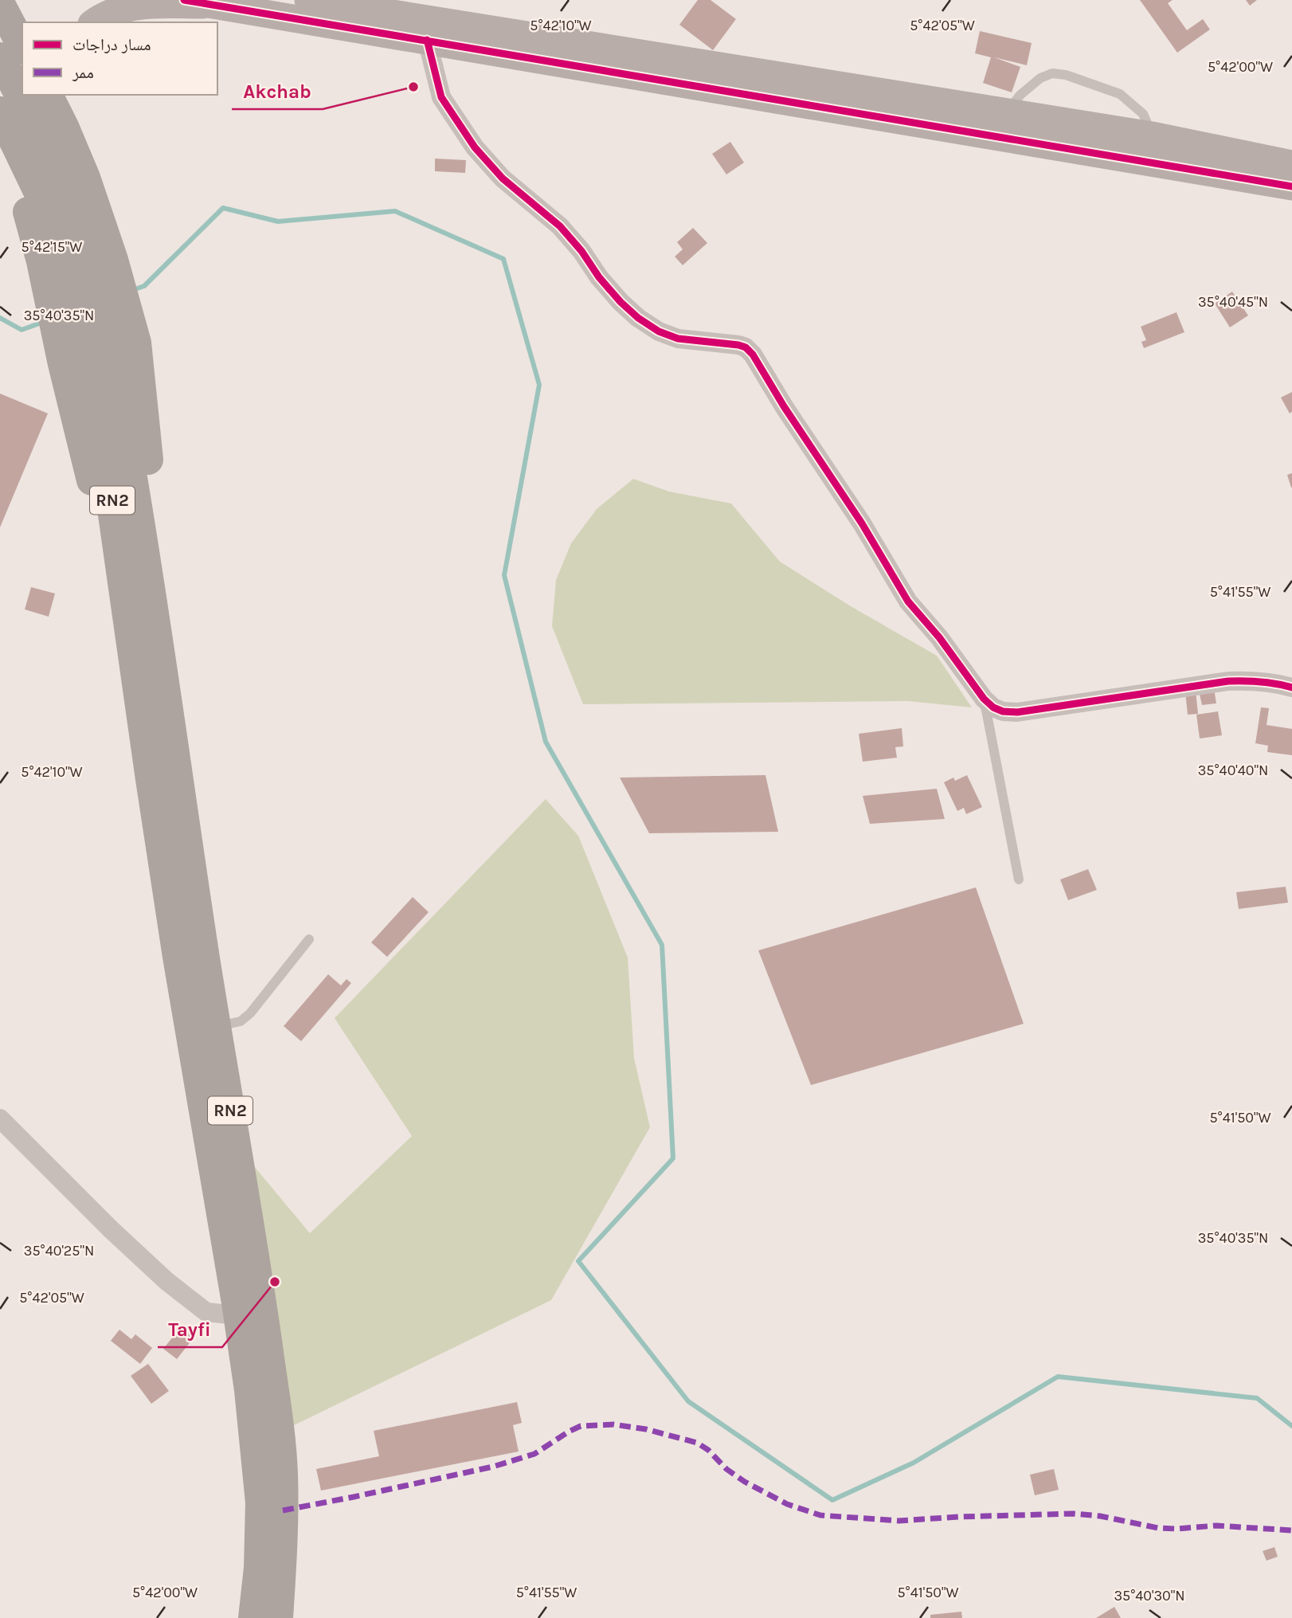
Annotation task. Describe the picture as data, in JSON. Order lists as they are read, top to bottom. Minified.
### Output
{"streets":{"highway":["RN2"]},"places":["Akchab","Tayfi"],"legend":["مسار دراجات","ممر"],"coordinates":["5°42'10\"W","5°42'05\"W","5°42'00\"W","5°42'15\"W","35°40'45\"N","35°40'35\"N","5°41'55\"W","35°40'40\"N","5°41'50\"W","35°40'25\"N","35°40'30\"N"]}
